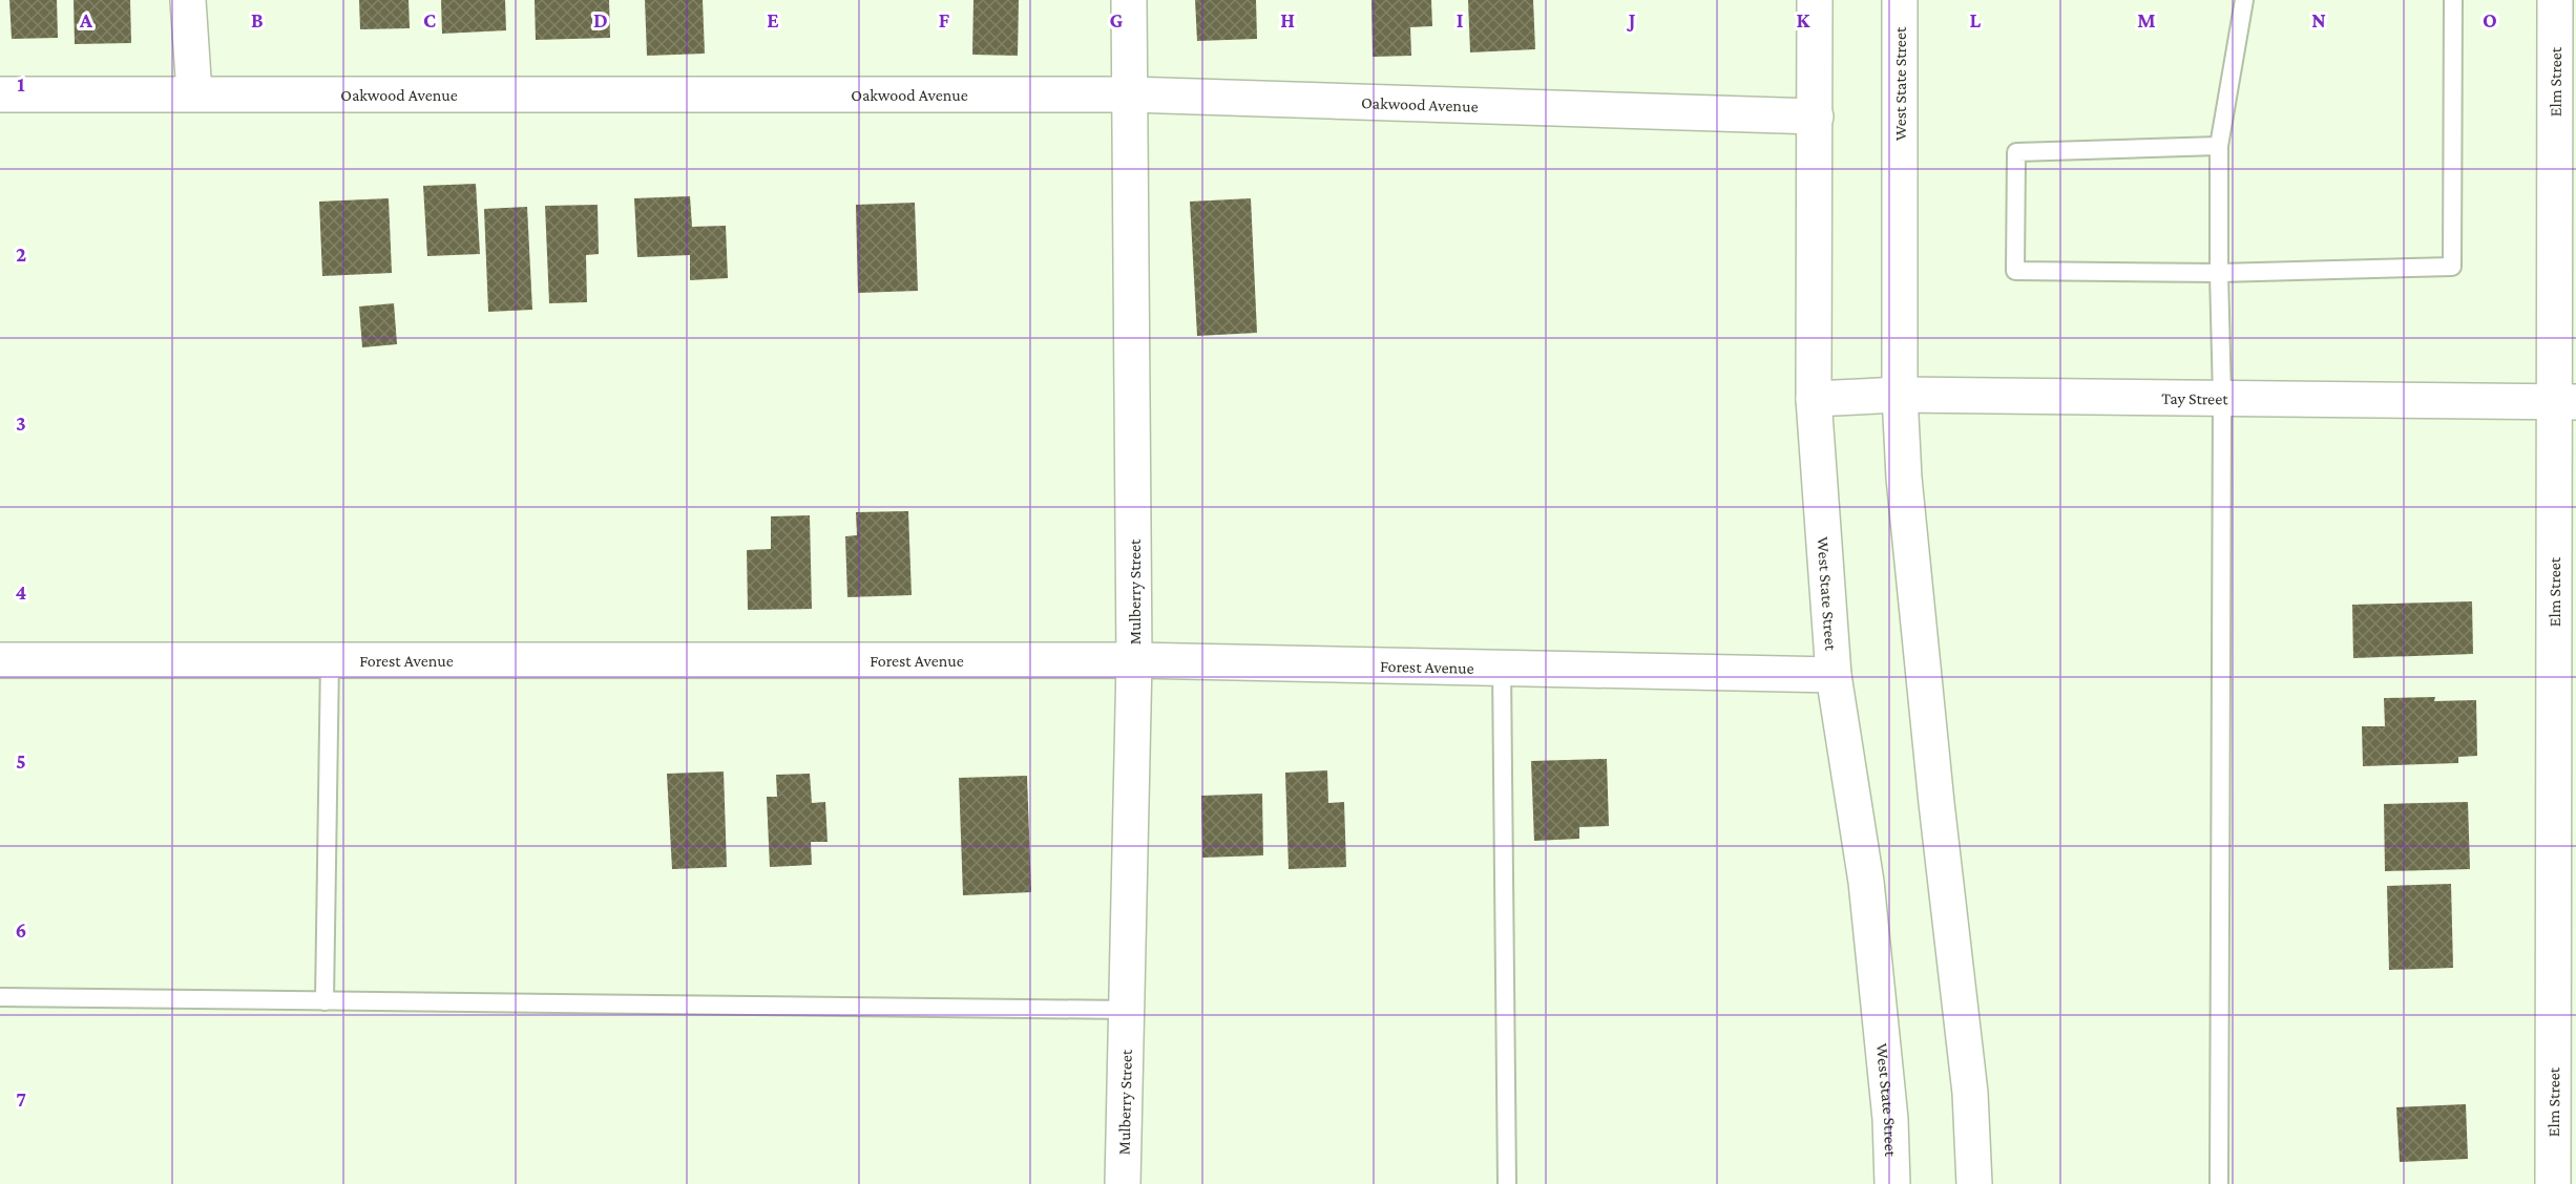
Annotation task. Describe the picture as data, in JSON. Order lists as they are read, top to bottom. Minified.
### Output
{"streets":{"street":["Elm Street","West State Street","Oakwood Avenue","Tay Street","Mulberry Street","Forest Avenue"]},"crossings":[["Elm Street","Tay Street"],["West State Street","Oakwood Avenue"],["West State Street","Tay Street"],["West State Street","Forest Avenue"],["Oakwood Avenue","Mulberry Street"],["Mulberry Street","Forest Avenue"]],"grid":{"columns":["A","B","C","D","E","F","G","H","I","J","K","L","M","N","O"],"rows":["1","2","3","4","5","6","7"]}}
